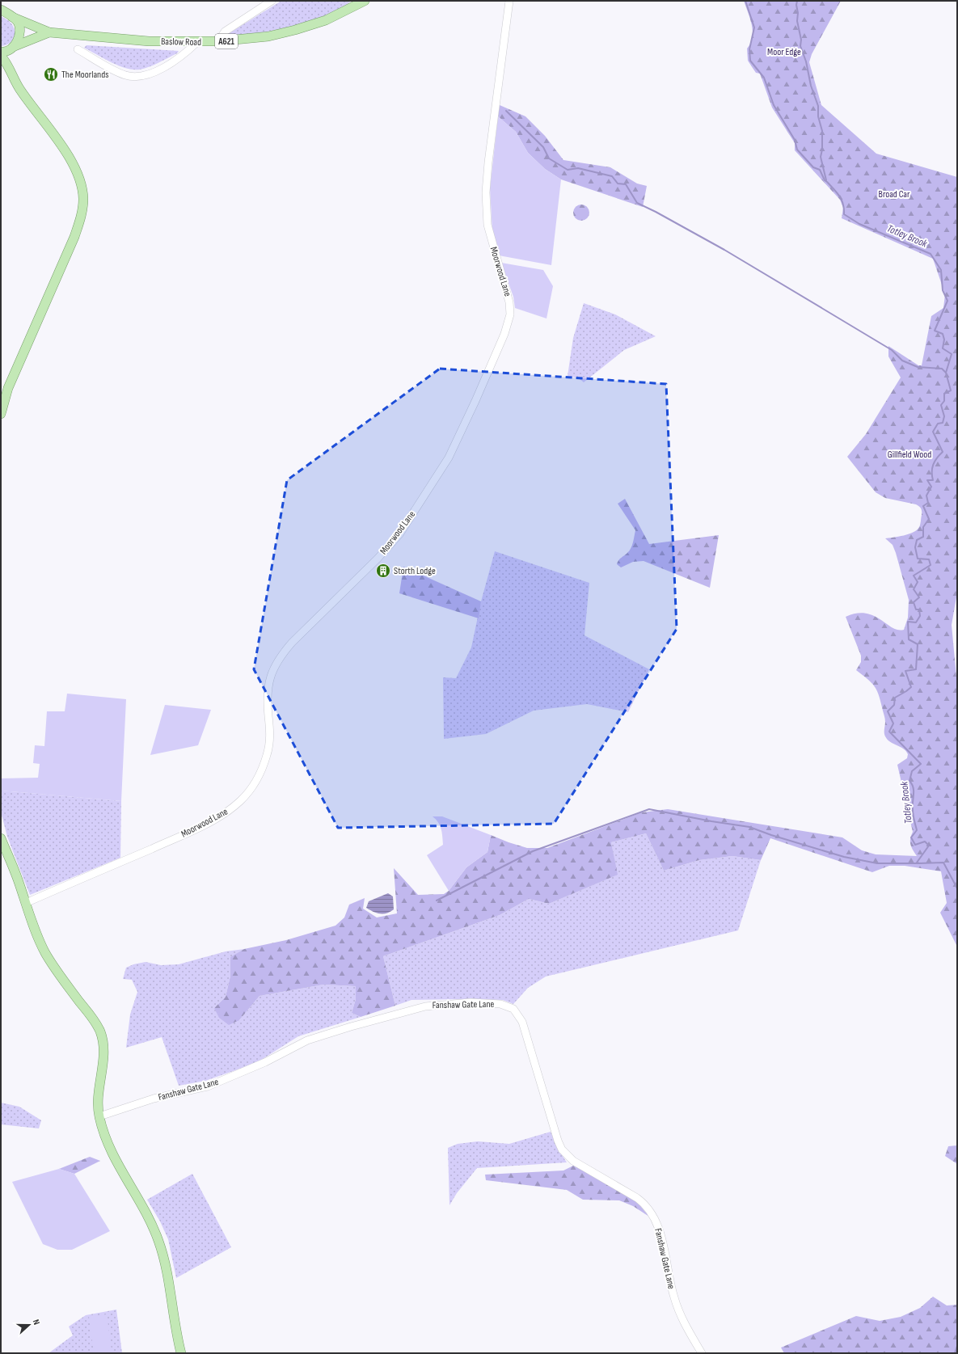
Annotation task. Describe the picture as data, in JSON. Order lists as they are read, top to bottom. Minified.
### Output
{"streets":{"main road":["A621","Baslow Road"],"street":["Moorwood Lane","Fanshaw Gate Lane"]},"crossings":[["A621","Baslow Road"]],"water":["Totley Brook"],"parks":["Moor Edge","Broad Car","Gillfield Wood"],"places":{"restaurant":["The Moorlands"],"building":["Storth Lodge"]},"north":"right"}
